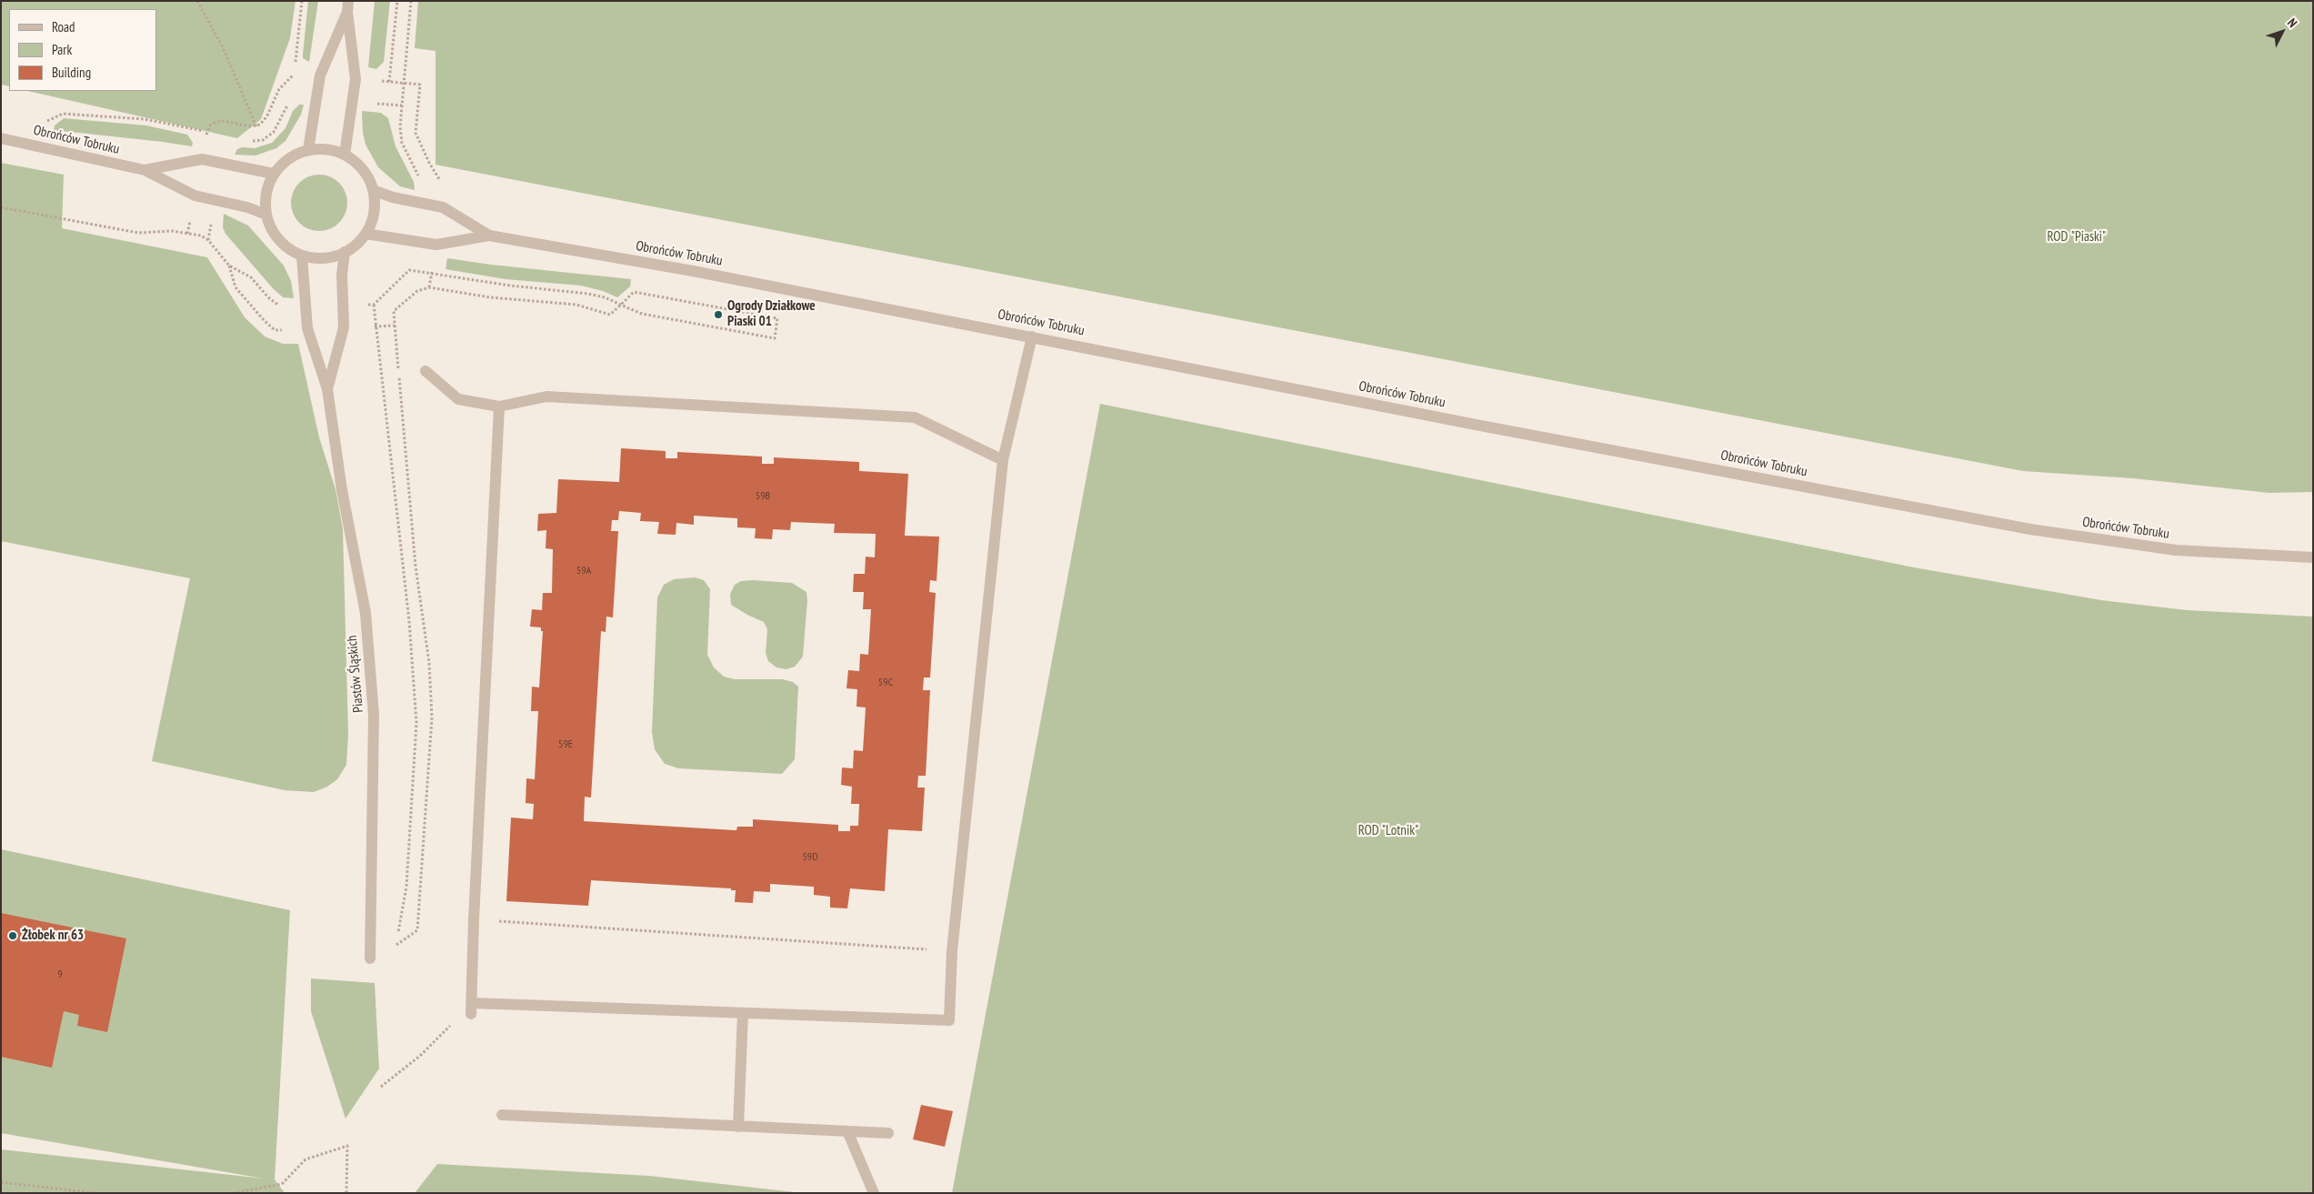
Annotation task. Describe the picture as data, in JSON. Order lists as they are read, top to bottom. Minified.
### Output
{"streets":{"street":["Obrońców Tobruku","Piastów Śląskich"]},"crossings":[["Obrońców Tobruku","Piastów Śląskich"]],"parks":["ROD \"Piaski\"","ROD \"Lotnik\""],"places":["Ogrody Działkowe Piaski 01","Żłobek nr 63"],"house_numbers":["59B","59A","59C","59E","59D","9"],"legend":["Road","Park","Building"],"north":"top right"}
